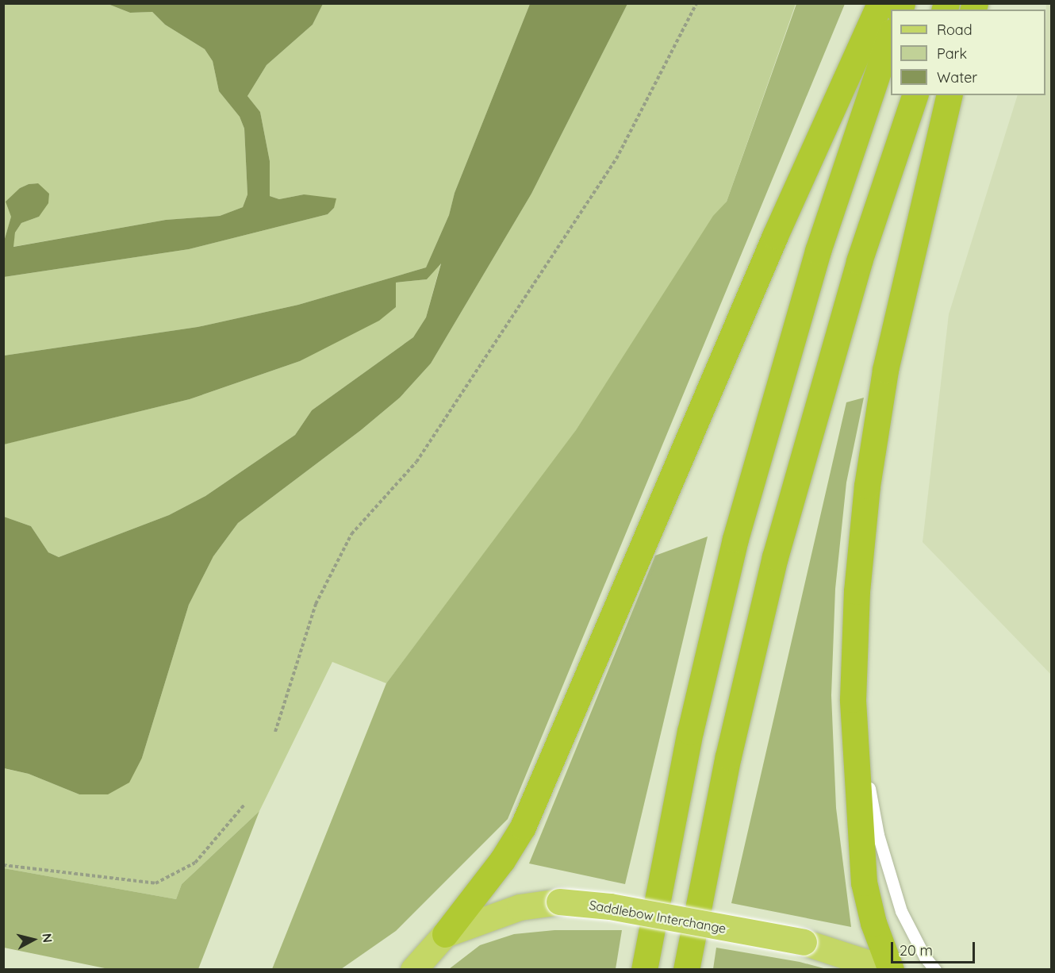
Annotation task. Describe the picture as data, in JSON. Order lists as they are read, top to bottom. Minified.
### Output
{"streets":{"main road":["Saddlebow Interchange"]},"legend":["Road","Park","Water"],"scale_bar":"20 m","north":"right"}
